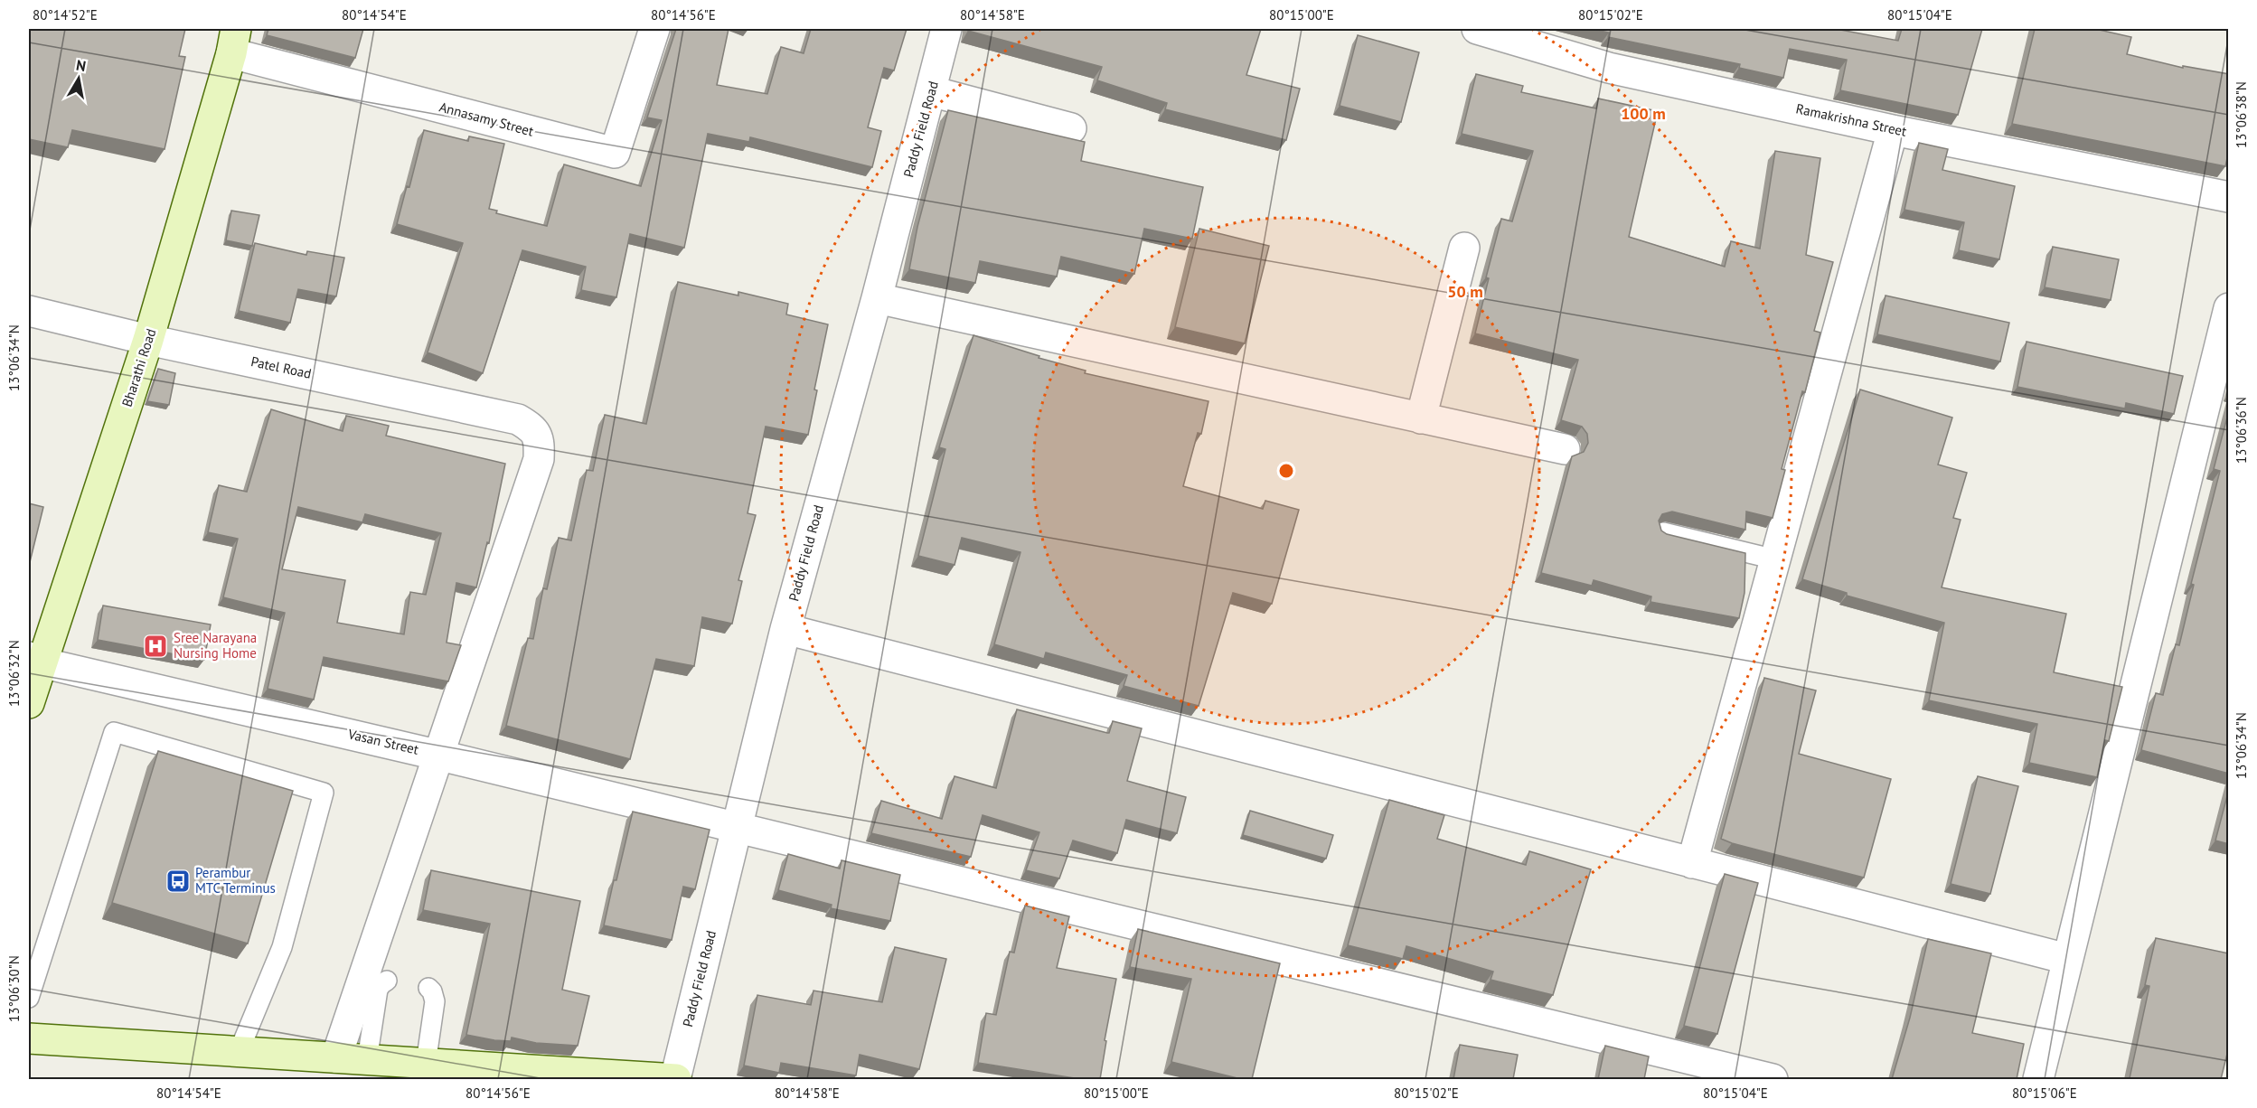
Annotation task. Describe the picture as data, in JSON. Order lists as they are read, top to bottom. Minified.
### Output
{"streets":{"street":["Annasamy Street","Ramakrishna Street","Paddy Field Road","Bharathi Road","Patel Road","Vasan Street"]},"crossings":[["Annasamy Street","Bharathi Road"],["Paddy Field Road","Vasan Street"],["Bharathi Road","Patel Road"],["Bharathi Road","Vasan Street"],["Patel Road","Vasan Street"]],"places":{"hospital":["Sree Narayana Nursing Home"],"bus stop":["Perambur MTC Terminus"]},"north":"top","coordinates":["80°14'52\"E","80°14'54\"E","80°14'56\"E","80°14'58\"E","80°15'00\"E","80°15'02\"E","80°15'04\"E","13°06'38\"N","13°06'34\"N","13°06'36\"N","13°06'32\"N","13°06'30\"N","80°15'06\"E"],"rings":["100 m","50 m"]}
